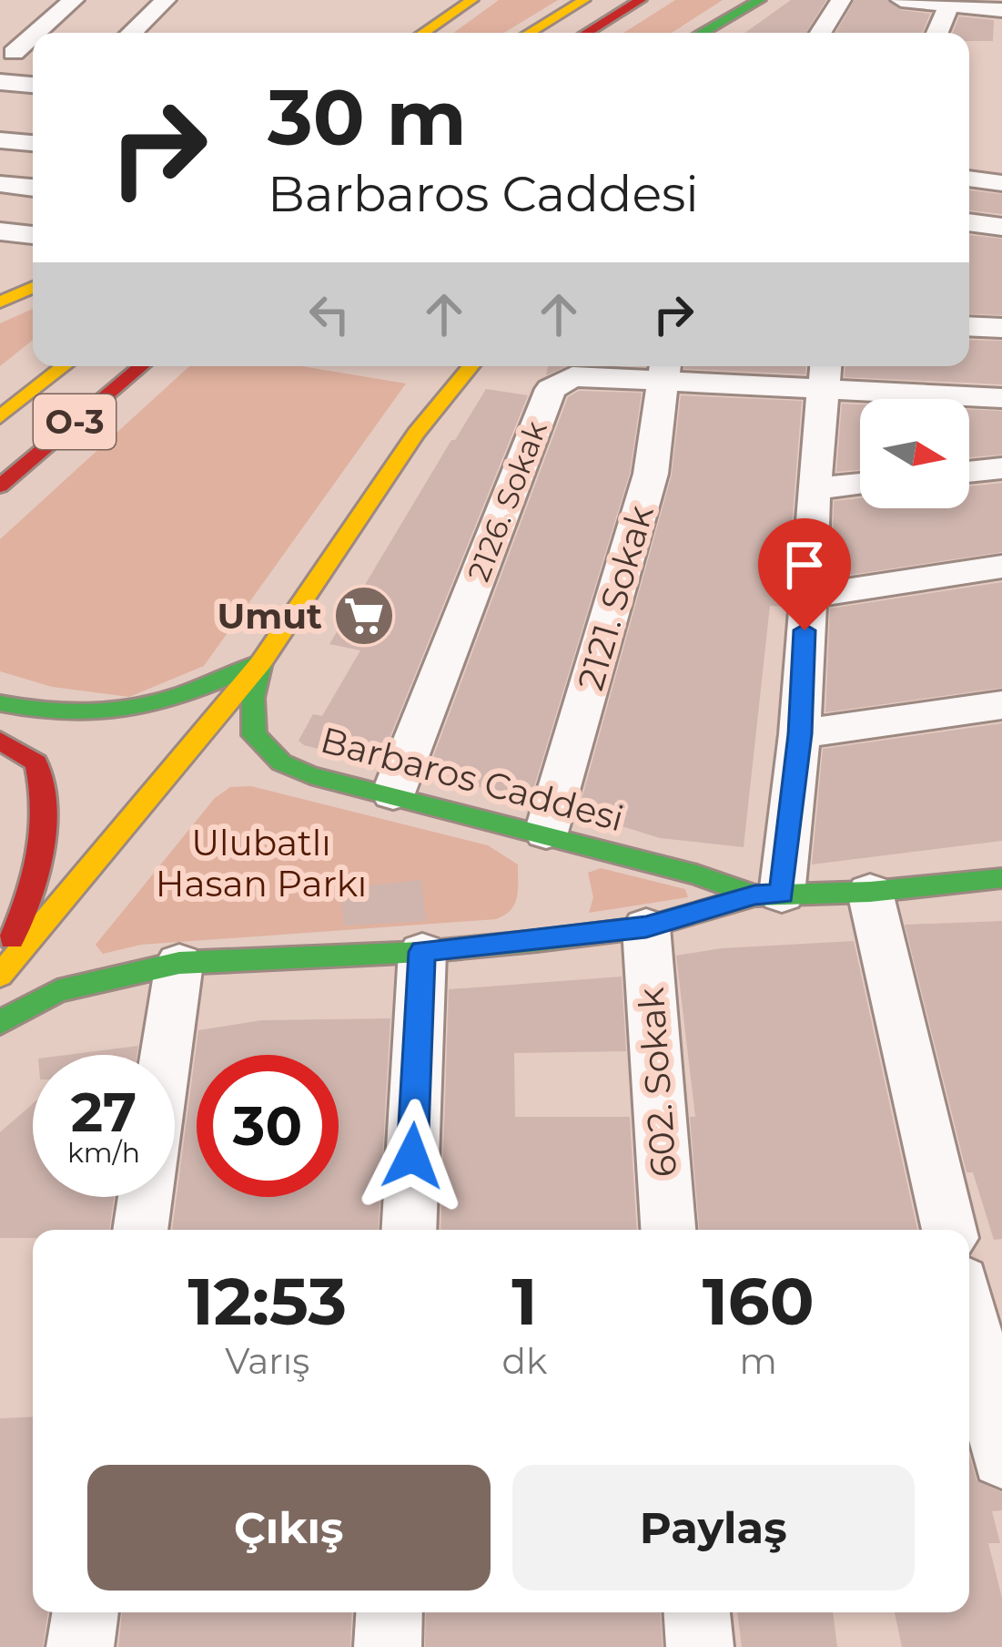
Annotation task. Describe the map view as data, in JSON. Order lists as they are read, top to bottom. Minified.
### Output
{"streets":{"main road":["O-3","Barbaros Caddesi"],"street":["2126. Sokak","2121. Sokak","602. Sokak"]},"crossings":[["2126. Sokak","2121. Sokak"],["2126. Sokak","Barbaros Caddesi"],["2121. Sokak","Barbaros Caddesi"],["Barbaros Caddesi","602. Sokak"]],"parks":["Ulubatlı Hasan Parkı"],"places":{"supermarket":["Umut"]},"north":"right","page":{"turn":["30 m","Barbaros Caddesi"],"speed":"27 km/h","limit":"30","eta":["12:53","Varış","1","dk","160","m"],"buttons":["Çıkış","Paylaş"]}}
